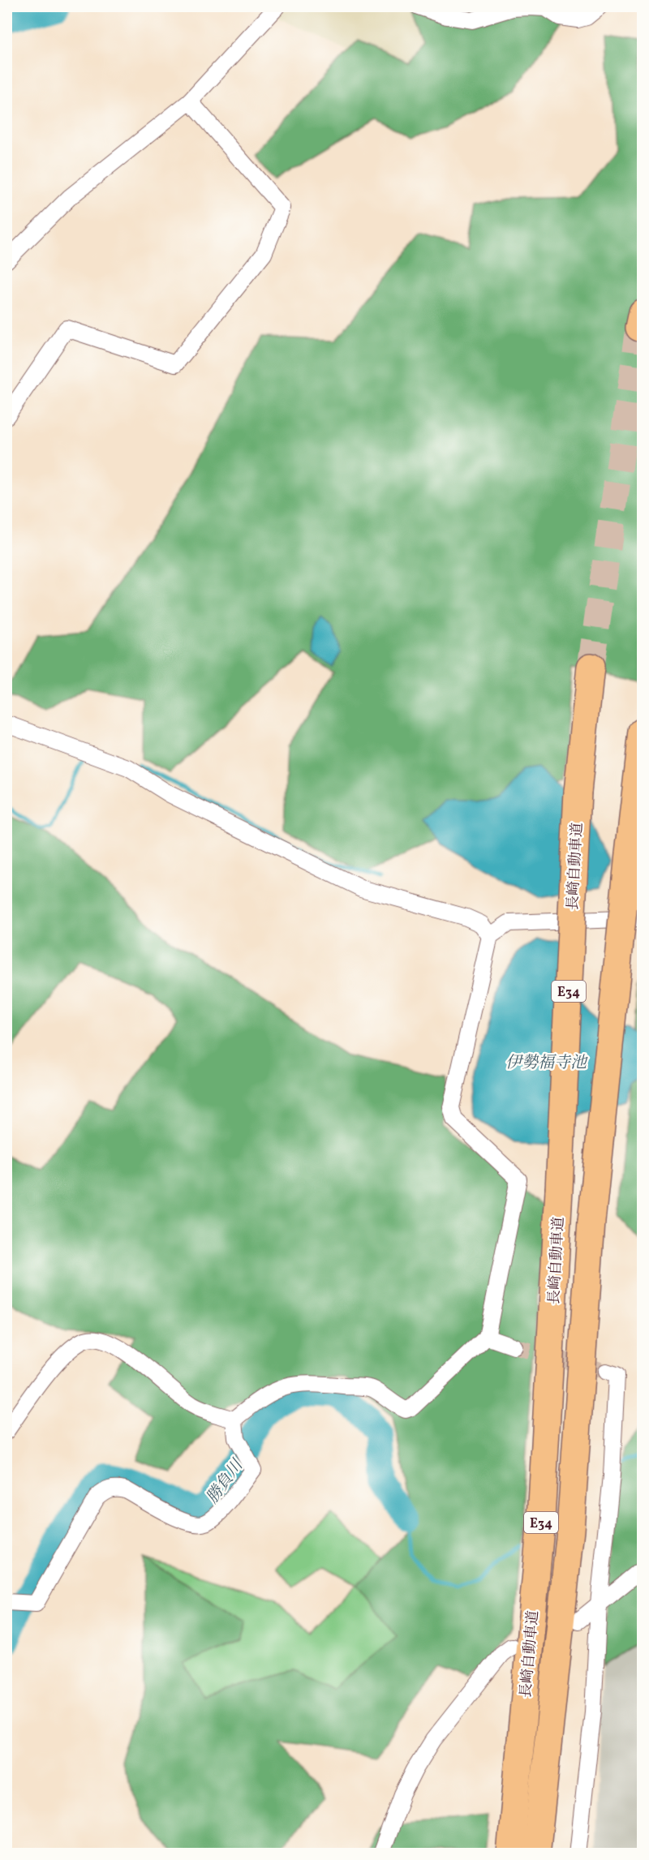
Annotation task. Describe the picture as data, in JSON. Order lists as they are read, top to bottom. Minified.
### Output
{"streets":{"highway":["長崎自動車道","E34"]},"water":["伊勢福寺池","勝負川"]}
